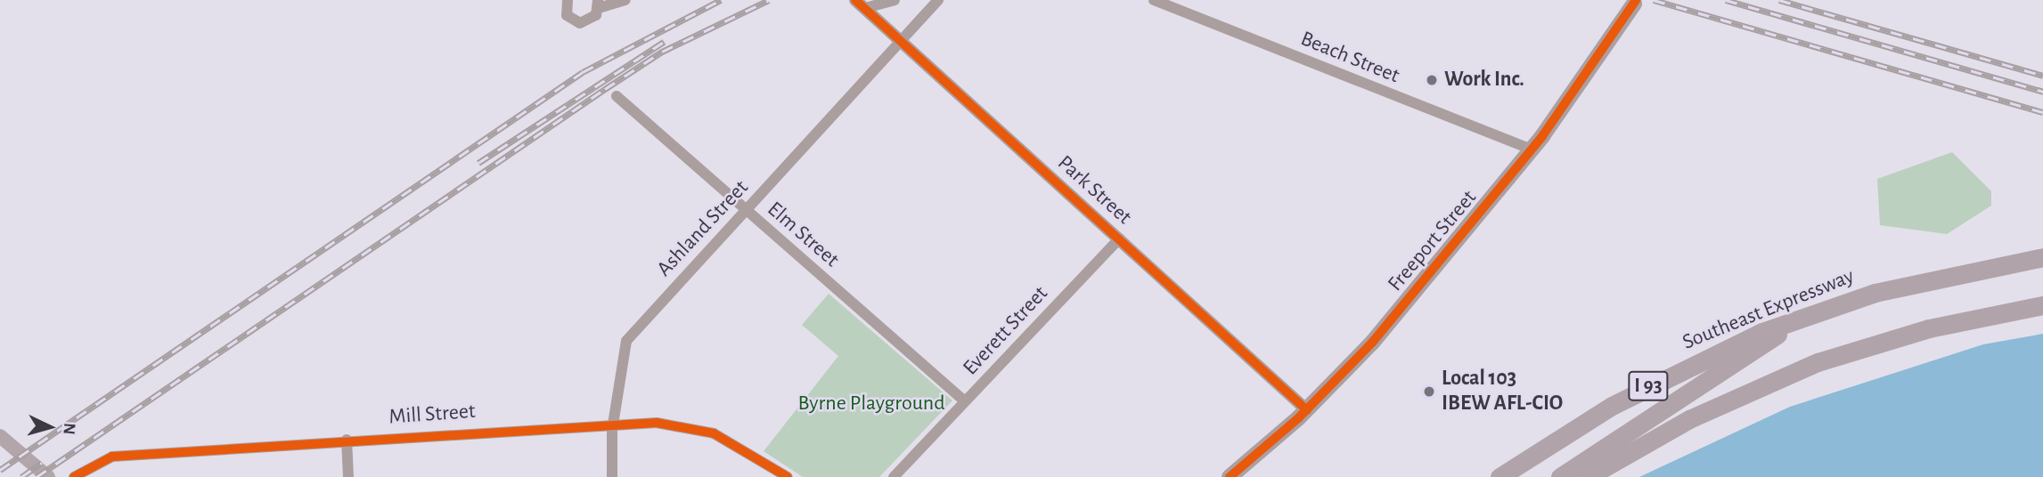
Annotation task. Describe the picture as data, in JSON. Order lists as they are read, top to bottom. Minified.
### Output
{"streets":{"highway":["Southeast Expressway","I 93"],"main road":["Freeport Street"],"street":["Beach Street","Park Street","Ashland Street","Elm Street","Everett Street","Mill Street"]},"crossings":[["Beach Street","Freeport Street"],["Park Street","Ashland Street"],["Park Street","Freeport Street"],["Park Street","Everett Street"],["Ashland Street","Elm Street"],["Ashland Street","Mill Street"],["Elm Street","Everett Street"],["Southeast Expressway","I 93"]],"parks":["Byrne Playground"],"places":["Work Inc.","Local 103 IBEW AFL-CIO"],"north":"right"}
